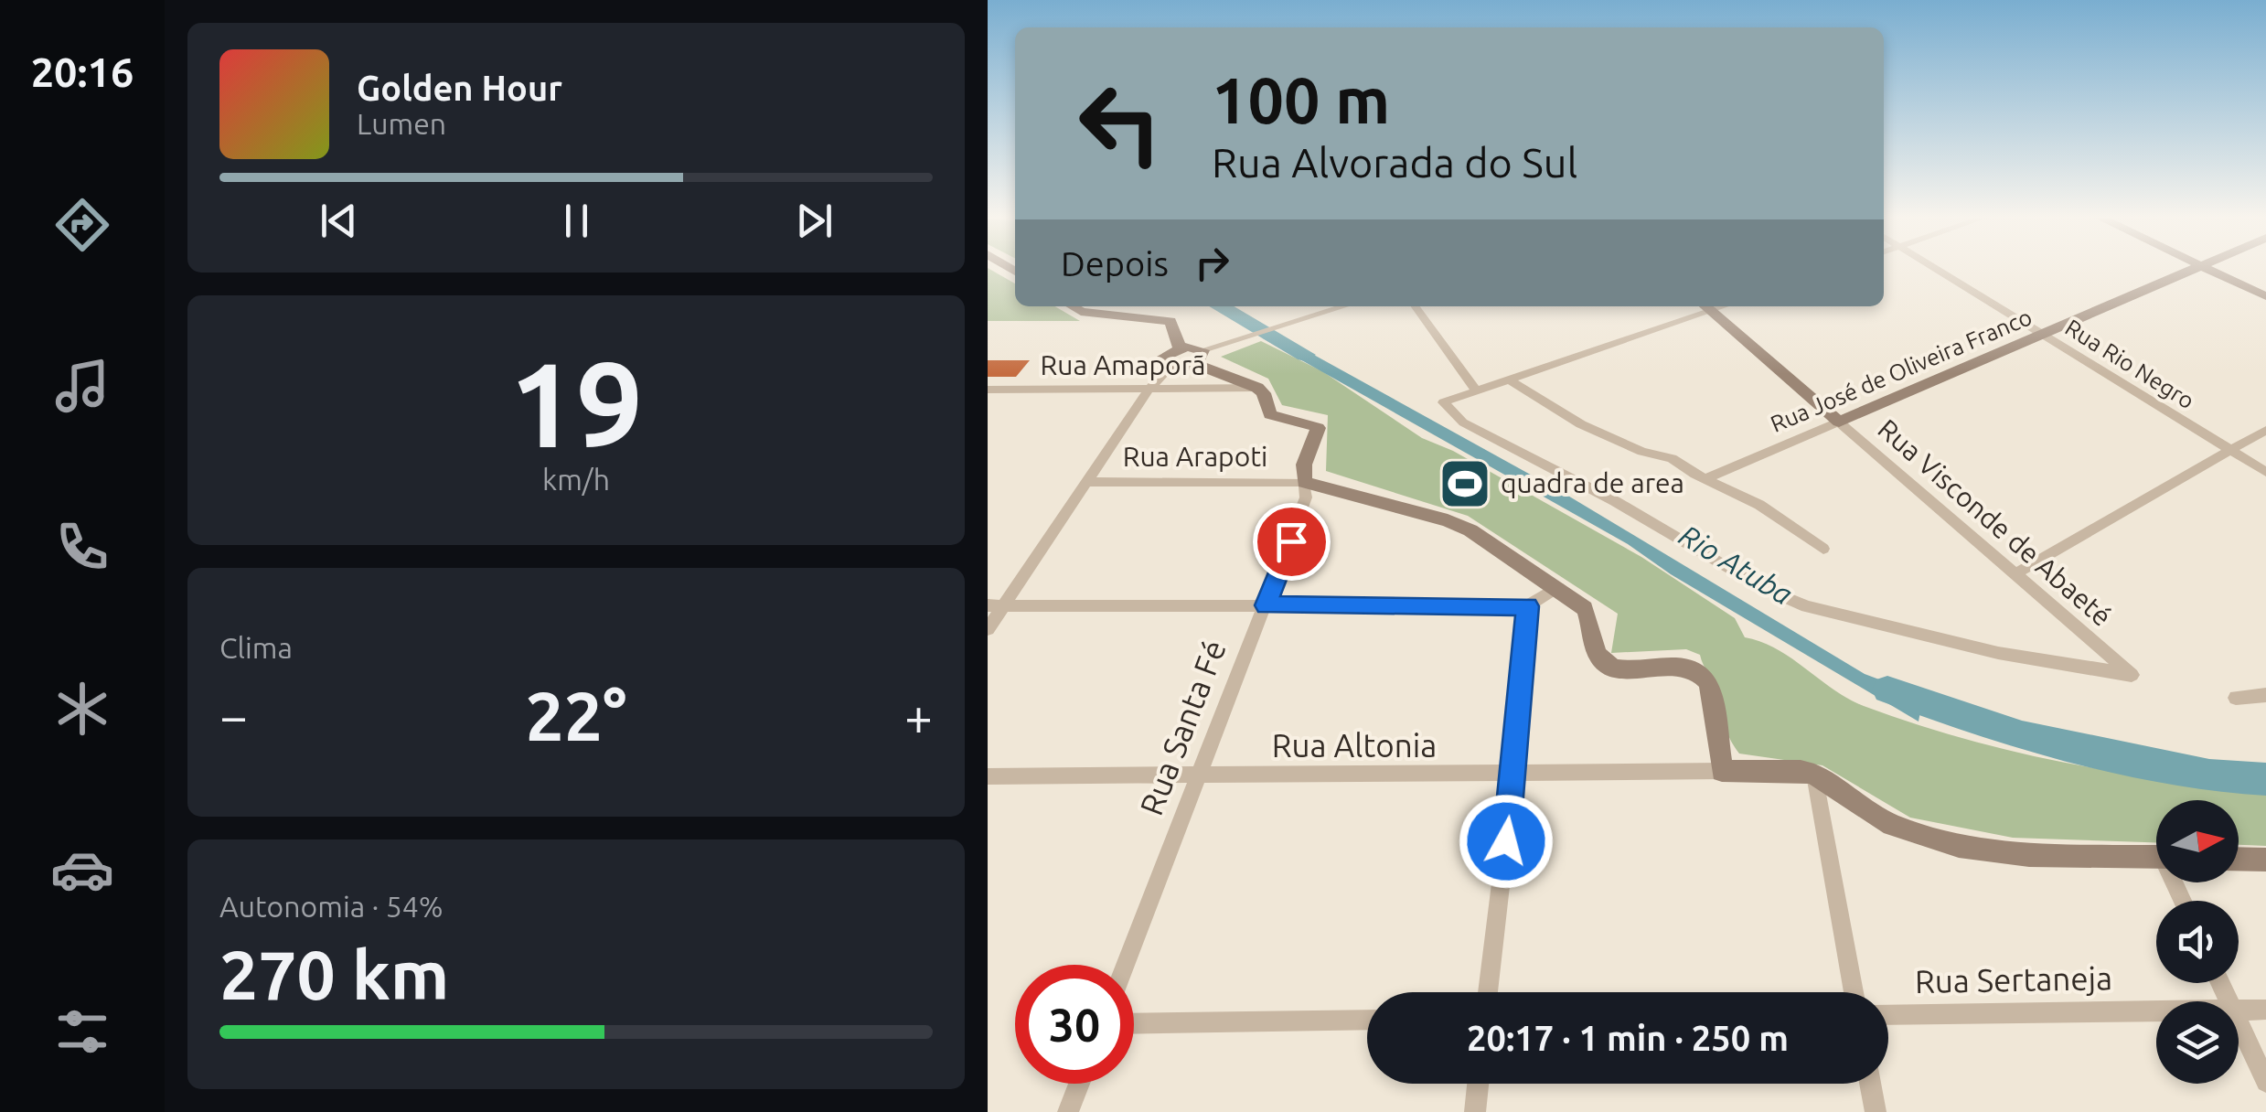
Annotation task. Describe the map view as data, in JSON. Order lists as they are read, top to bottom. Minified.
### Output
{"streets":{"street":["Rua Rio Negro","Rua Amaporã","Rua José de Oliveira Franco","Rua Arapoti","Rua Visconde de Abaeté","Rua Santa Fé","Rua Altonia","Rua Sertaneja"]},"crossings":[["Rua Rio Negro","Rua José de Oliveira Franco"],["Rua José de Oliveira Franco","Rua Visconde de Abaeté"],["Rua Arapoti","Rua Santa Fé"],["Rua Santa Fé","Rua Altonia"]],"water":["Rio Atuba"],"places":{"sports":["quadra de area"]},"north":"right","page":{"tabs":"20:16","turn":["100 m","Rua Alvorada do Sul"],"song":["Golden Hour","Lumen"],"then":"Depois","tile":[["19","km/h"],"Clima",["Autonomia · 54%","270 km"]],"heat":["−","22°","+"],"limit":"30","trip":"20:17 · 1 min · 250 m"}}
